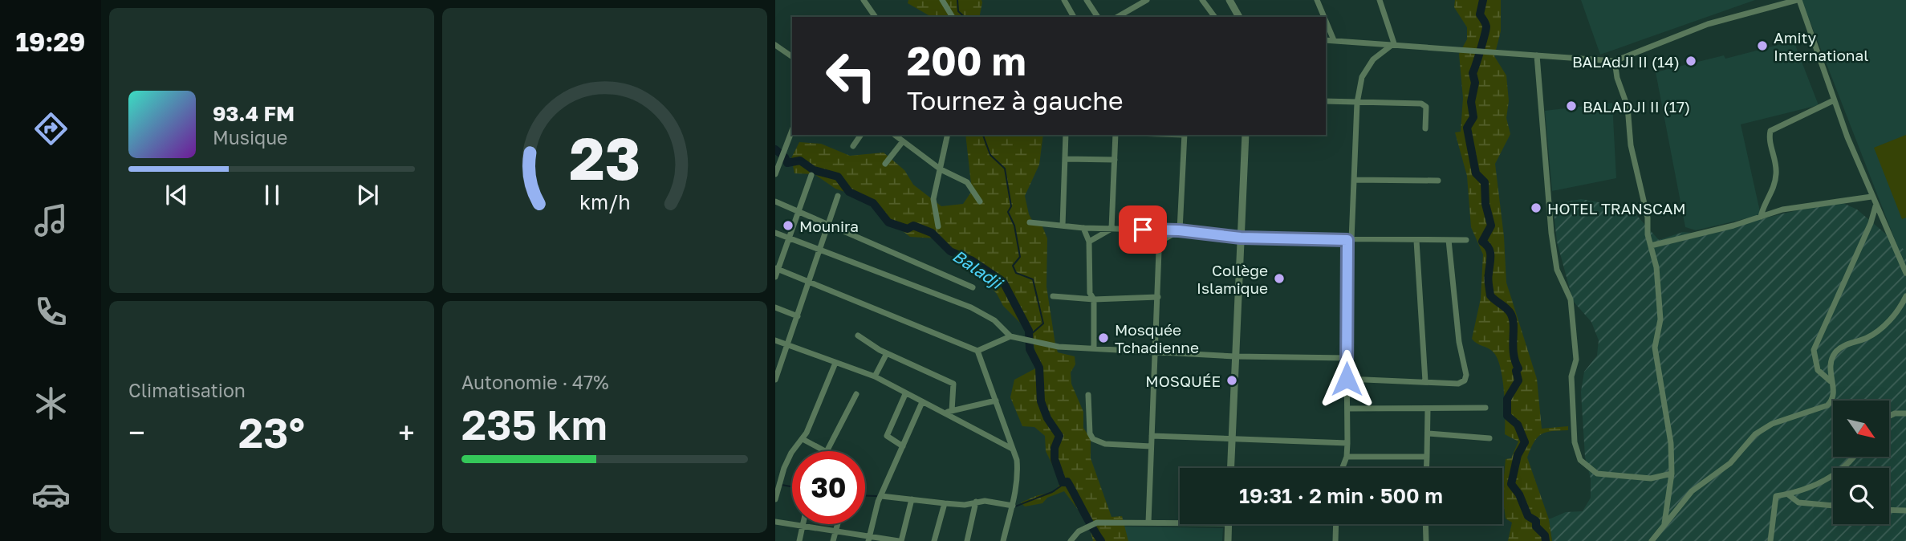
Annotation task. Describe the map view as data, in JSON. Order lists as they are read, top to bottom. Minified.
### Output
{"water":["Baladji"],"places":["Amity International","BALAdJI II (14)","BALADJI II (17)","HOTEL TRANSCAM","Mounira","Collège Islamique","Mosquée Tchadienne","MOSQUÉE"],"north":"bottom right","page":{"tabs":"19:29","turn":["200 m","Tournez à gauche"],"song":["93.4 FM","Musique"],"tile":["Climatisation",["Autonomie · 47%","235 km"]],"heat":["−","23°","+"],"limit":"30","trip":"19:31 · 2 min · 500 m","gauge":["23","km/h"]}}
